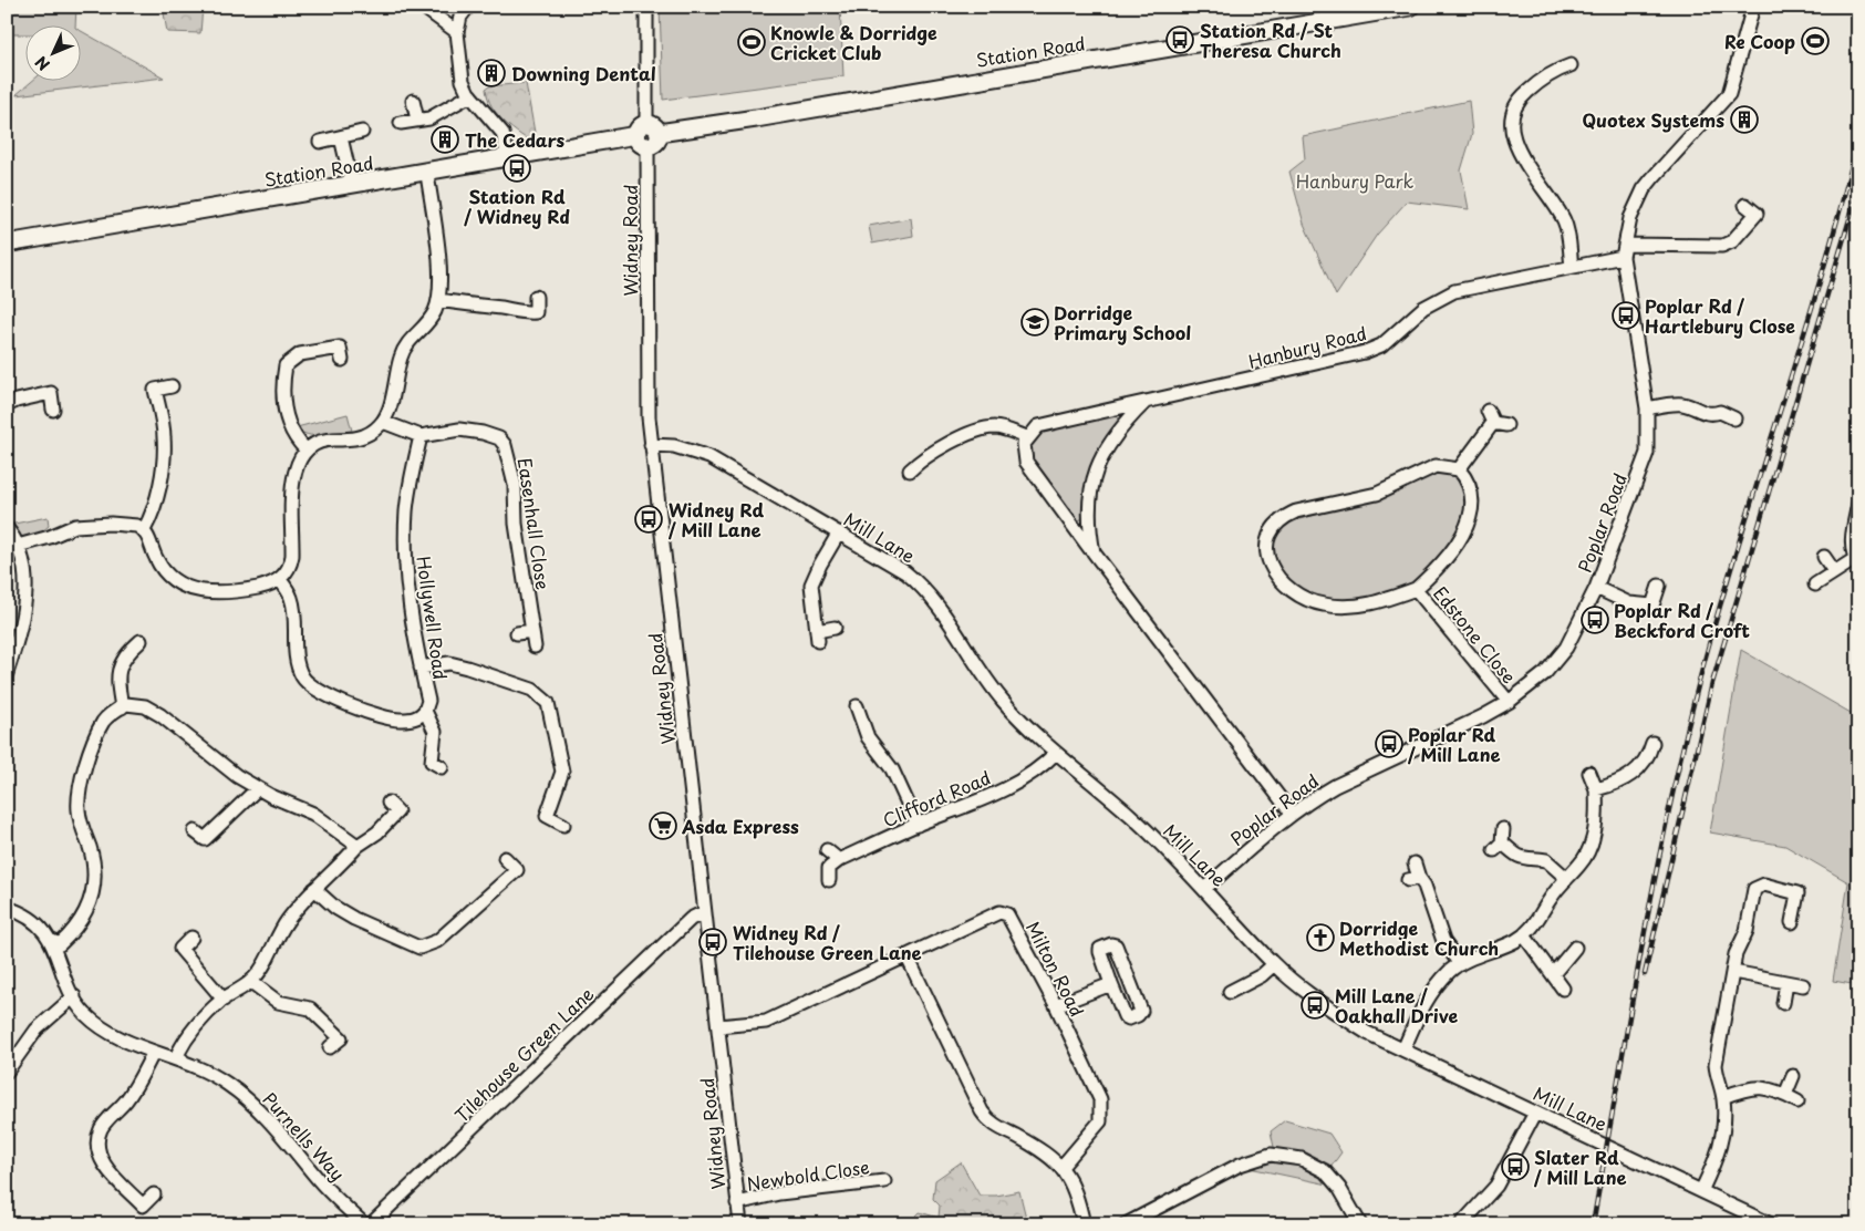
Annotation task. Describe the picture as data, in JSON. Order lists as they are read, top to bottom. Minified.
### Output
{"streets":{"main road":["Station Road"],"street":["Widney Road","Hanbury Road","Poplar Road","Easenhall Close","Mill Lane","Hollywell Road","Edstone Close","Clifford Road","Milton Road","Tilehouse Green Lane","Purnells Way","Newbold Close"]},"crossings":[["Station Road","Widney Road"],["Widney Road","Mill Lane"],["Widney Road","Milton Road"],["Widney Road","Tilehouse Green Lane"],["Widney Road","Newbold Close"],["Hanbury Road","Poplar Road"],["Poplar Road","Mill Lane"],["Poplar Road","Edstone Close"],["Easenhall Close","Hollywell Road"],["Mill Lane","Clifford Road"]],"parks":["Hanbury Park"],"places":{"bus stop":["Station Rd / St Theresa Church","Station Rd / Widney Rd","Poplar Rd / Hartlebury Close","Widney Rd / Mill Lane","Poplar Rd / Beckford Croft","Poplar Rd / Mill Lane","Widney Rd / Tilehouse Green Lane","Mill Lane / Oakhall Drive","Slater Rd / Mill Lane"],"sports":["Re Coop","Knowle & Dorridge Cricket Club"],"building":["Downing Dental","Quotex Systems","The Cedars"],"school or university":["Dorridge Primary School"],"supermarket":["Asda Express"],"church":["Dorridge Methodist Church"]},"north":"bottom left"}
